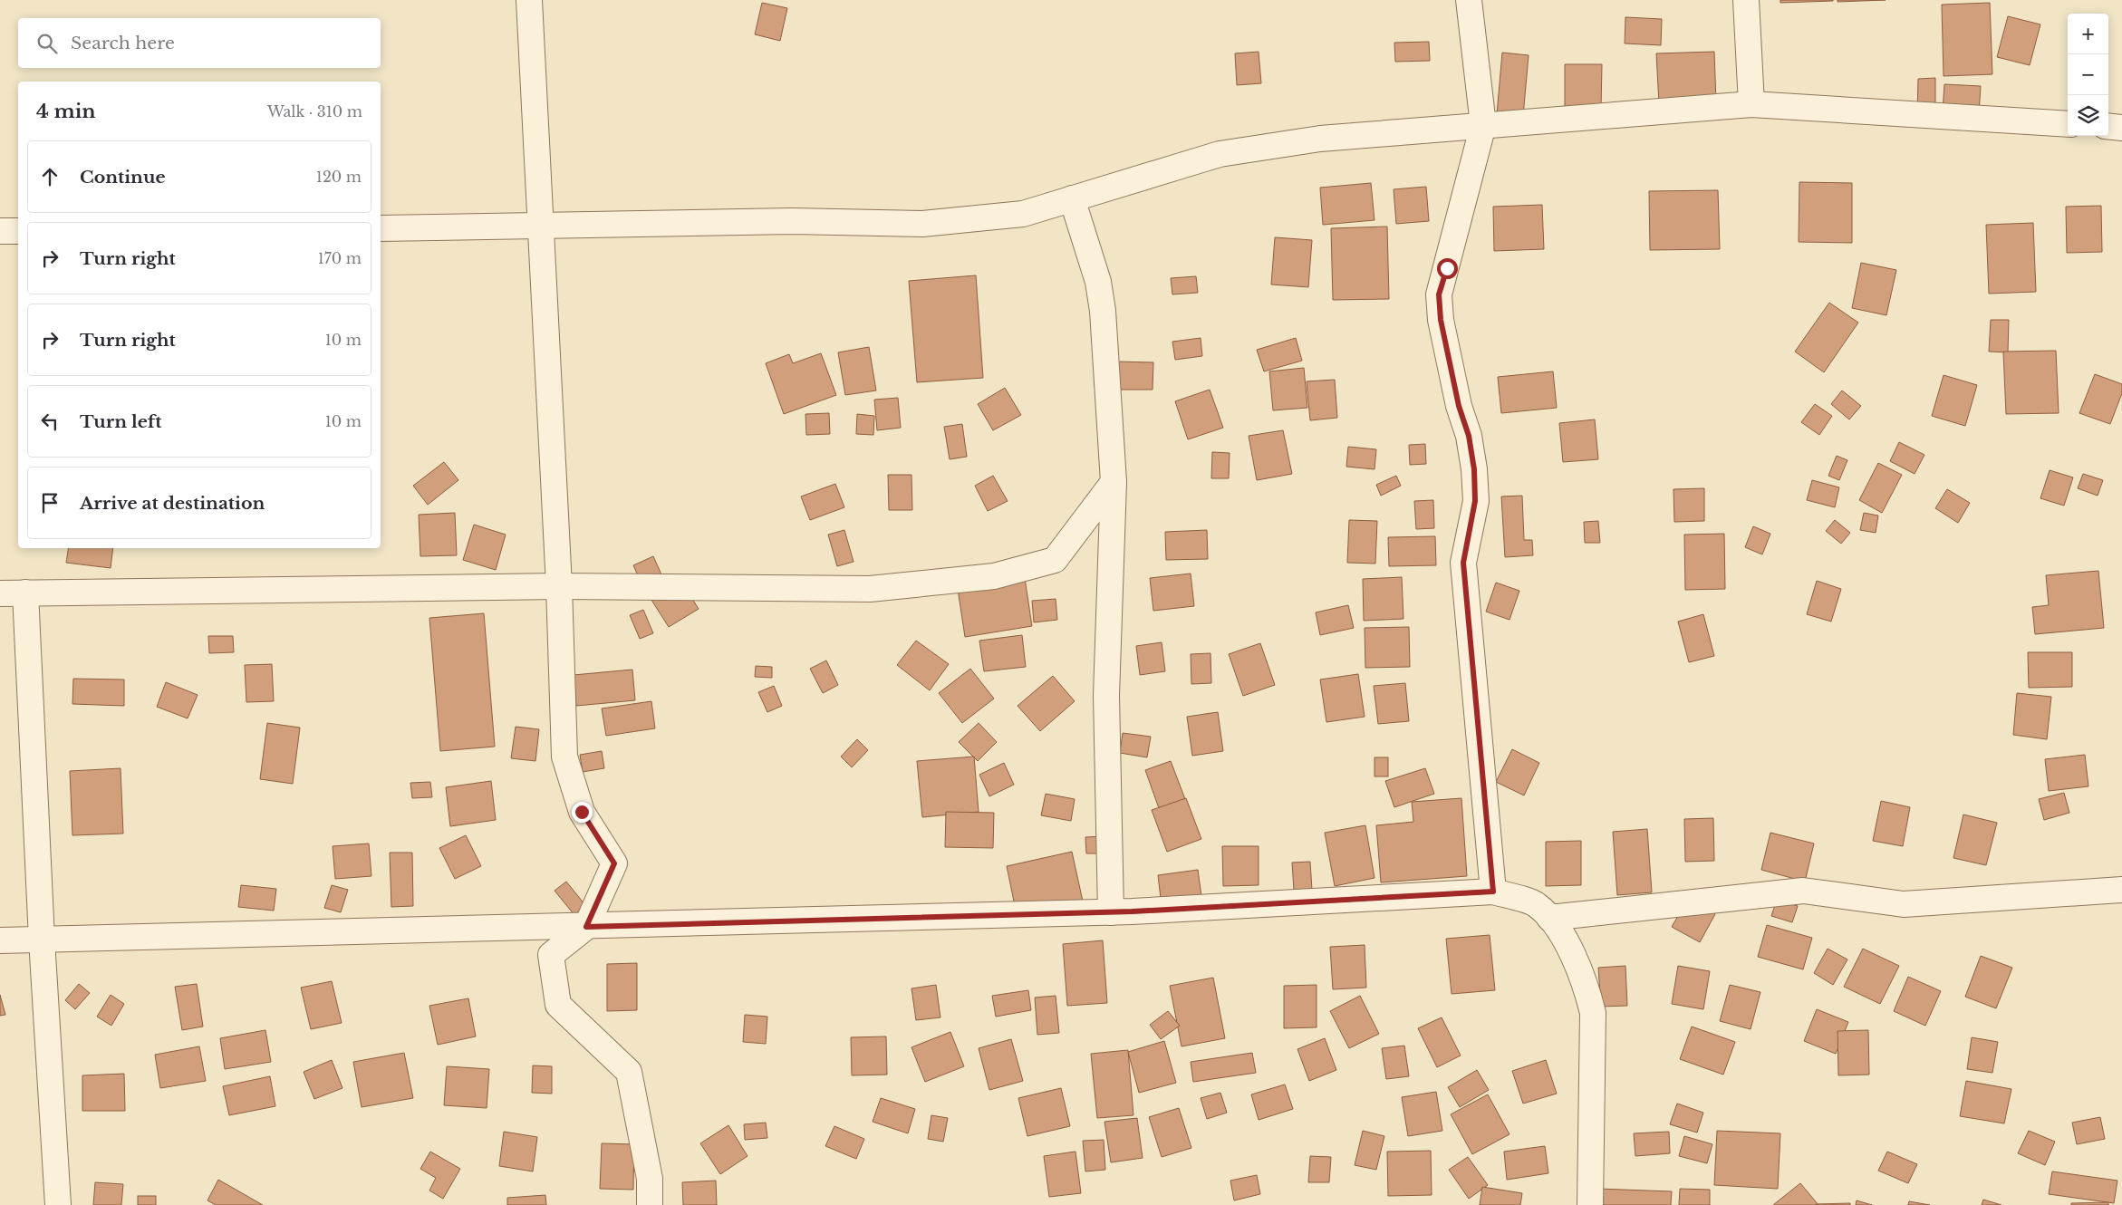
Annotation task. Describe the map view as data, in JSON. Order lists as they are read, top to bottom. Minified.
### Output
{"page":{"map_buttons":["+","−"],"search":"Search here","heading":["4 min","Walk · 310 m"],"list":[["Continue","120 m"],["Turn right","170 m"],["Turn right","10 m"],["Turn left","10 m"],"Arrive at destination"]}}
